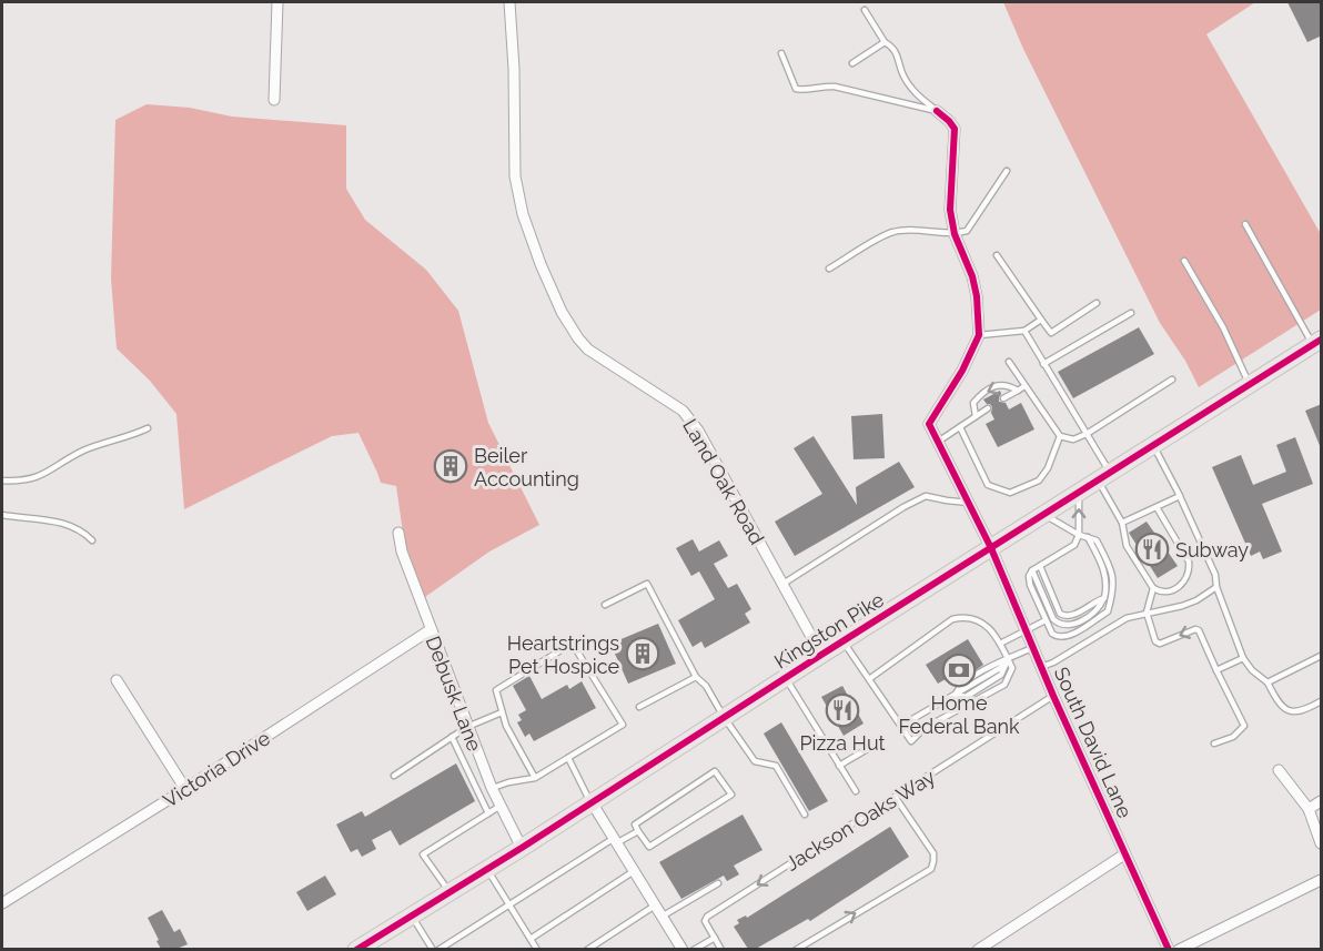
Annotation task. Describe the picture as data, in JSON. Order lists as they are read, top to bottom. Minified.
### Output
{"streets":{"main road":["Kingston Pike"],"street":["Land Oak Road","Debusk Lane","South David Lane","Victoria Drive"],"lane":["Jackson Oaks Way"]},"crossings":[["Land Oak Road","Kingston Pike"],["Kingston Pike","Debusk Lane"],["Kingston Pike","South David Lane"],["Debusk Lane","Victoria Drive"],["South David Lane","Jackson Oaks Way"]],"places":{"building":["Beiler Accounting","Heartstrings Pet Hospice"],"restaurant":["Subway","Pizza Hut"],"bank":["Home Federal Bank"]}}
